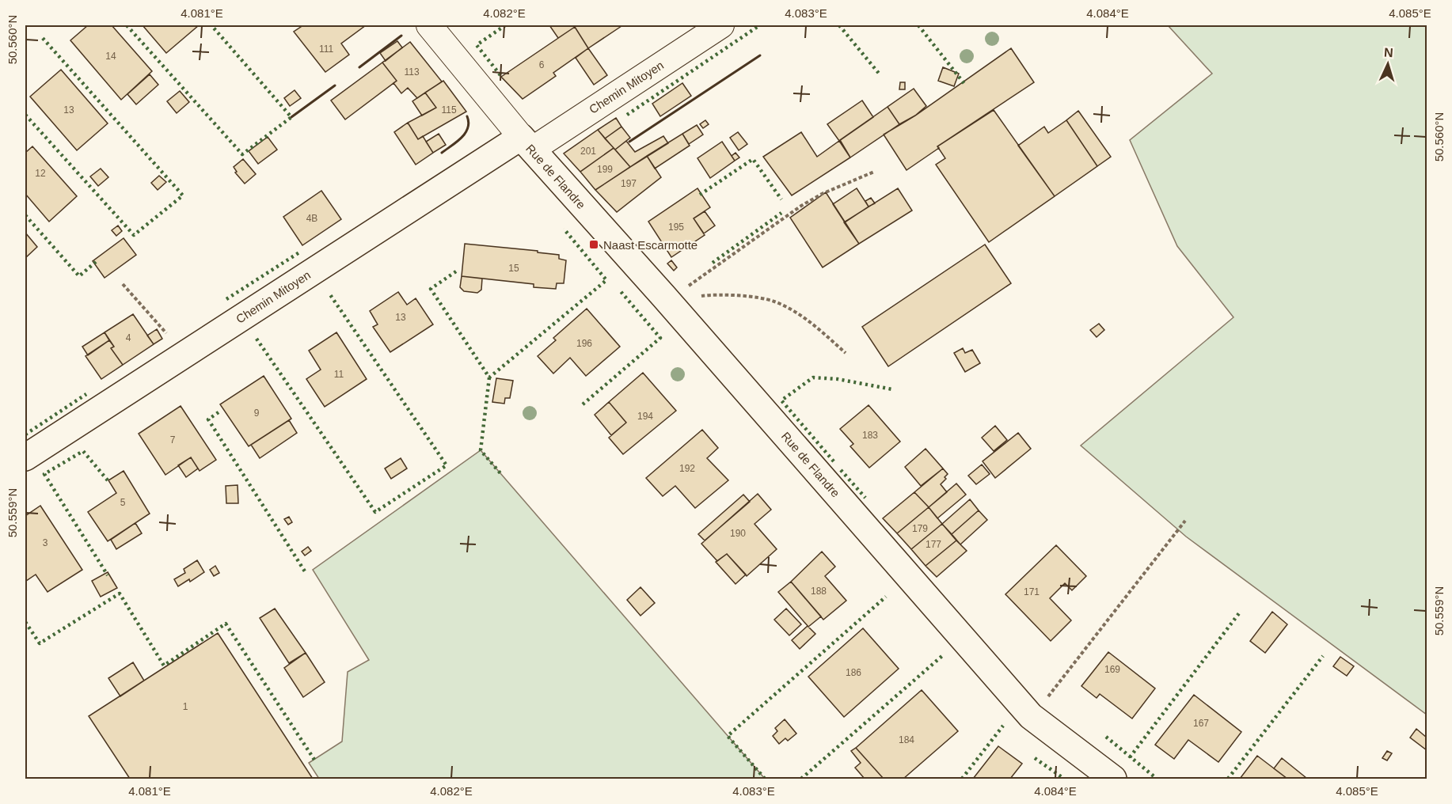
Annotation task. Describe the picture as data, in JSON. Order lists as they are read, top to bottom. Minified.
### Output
{"streets":{"street":["Chemin Mitoyen","Rue de Flandre"]},"crossings":[["Chemin Mitoyen","Rue de Flandre"]],"places":{"transit":["Naast Escarmotte"]},"house_numbers":["111","14","6","113","13","115","201","199","12","197","4B","195","15","13","4","196","11","9","194","183","7","192","5","179","190","3","177","188","171","169","186","1","167","184"],"north":"top","coordinates":["4.081°E","4.082°E","4.083°E","4.084°E","4.085°E","50.560°N","50.559°N"]}
